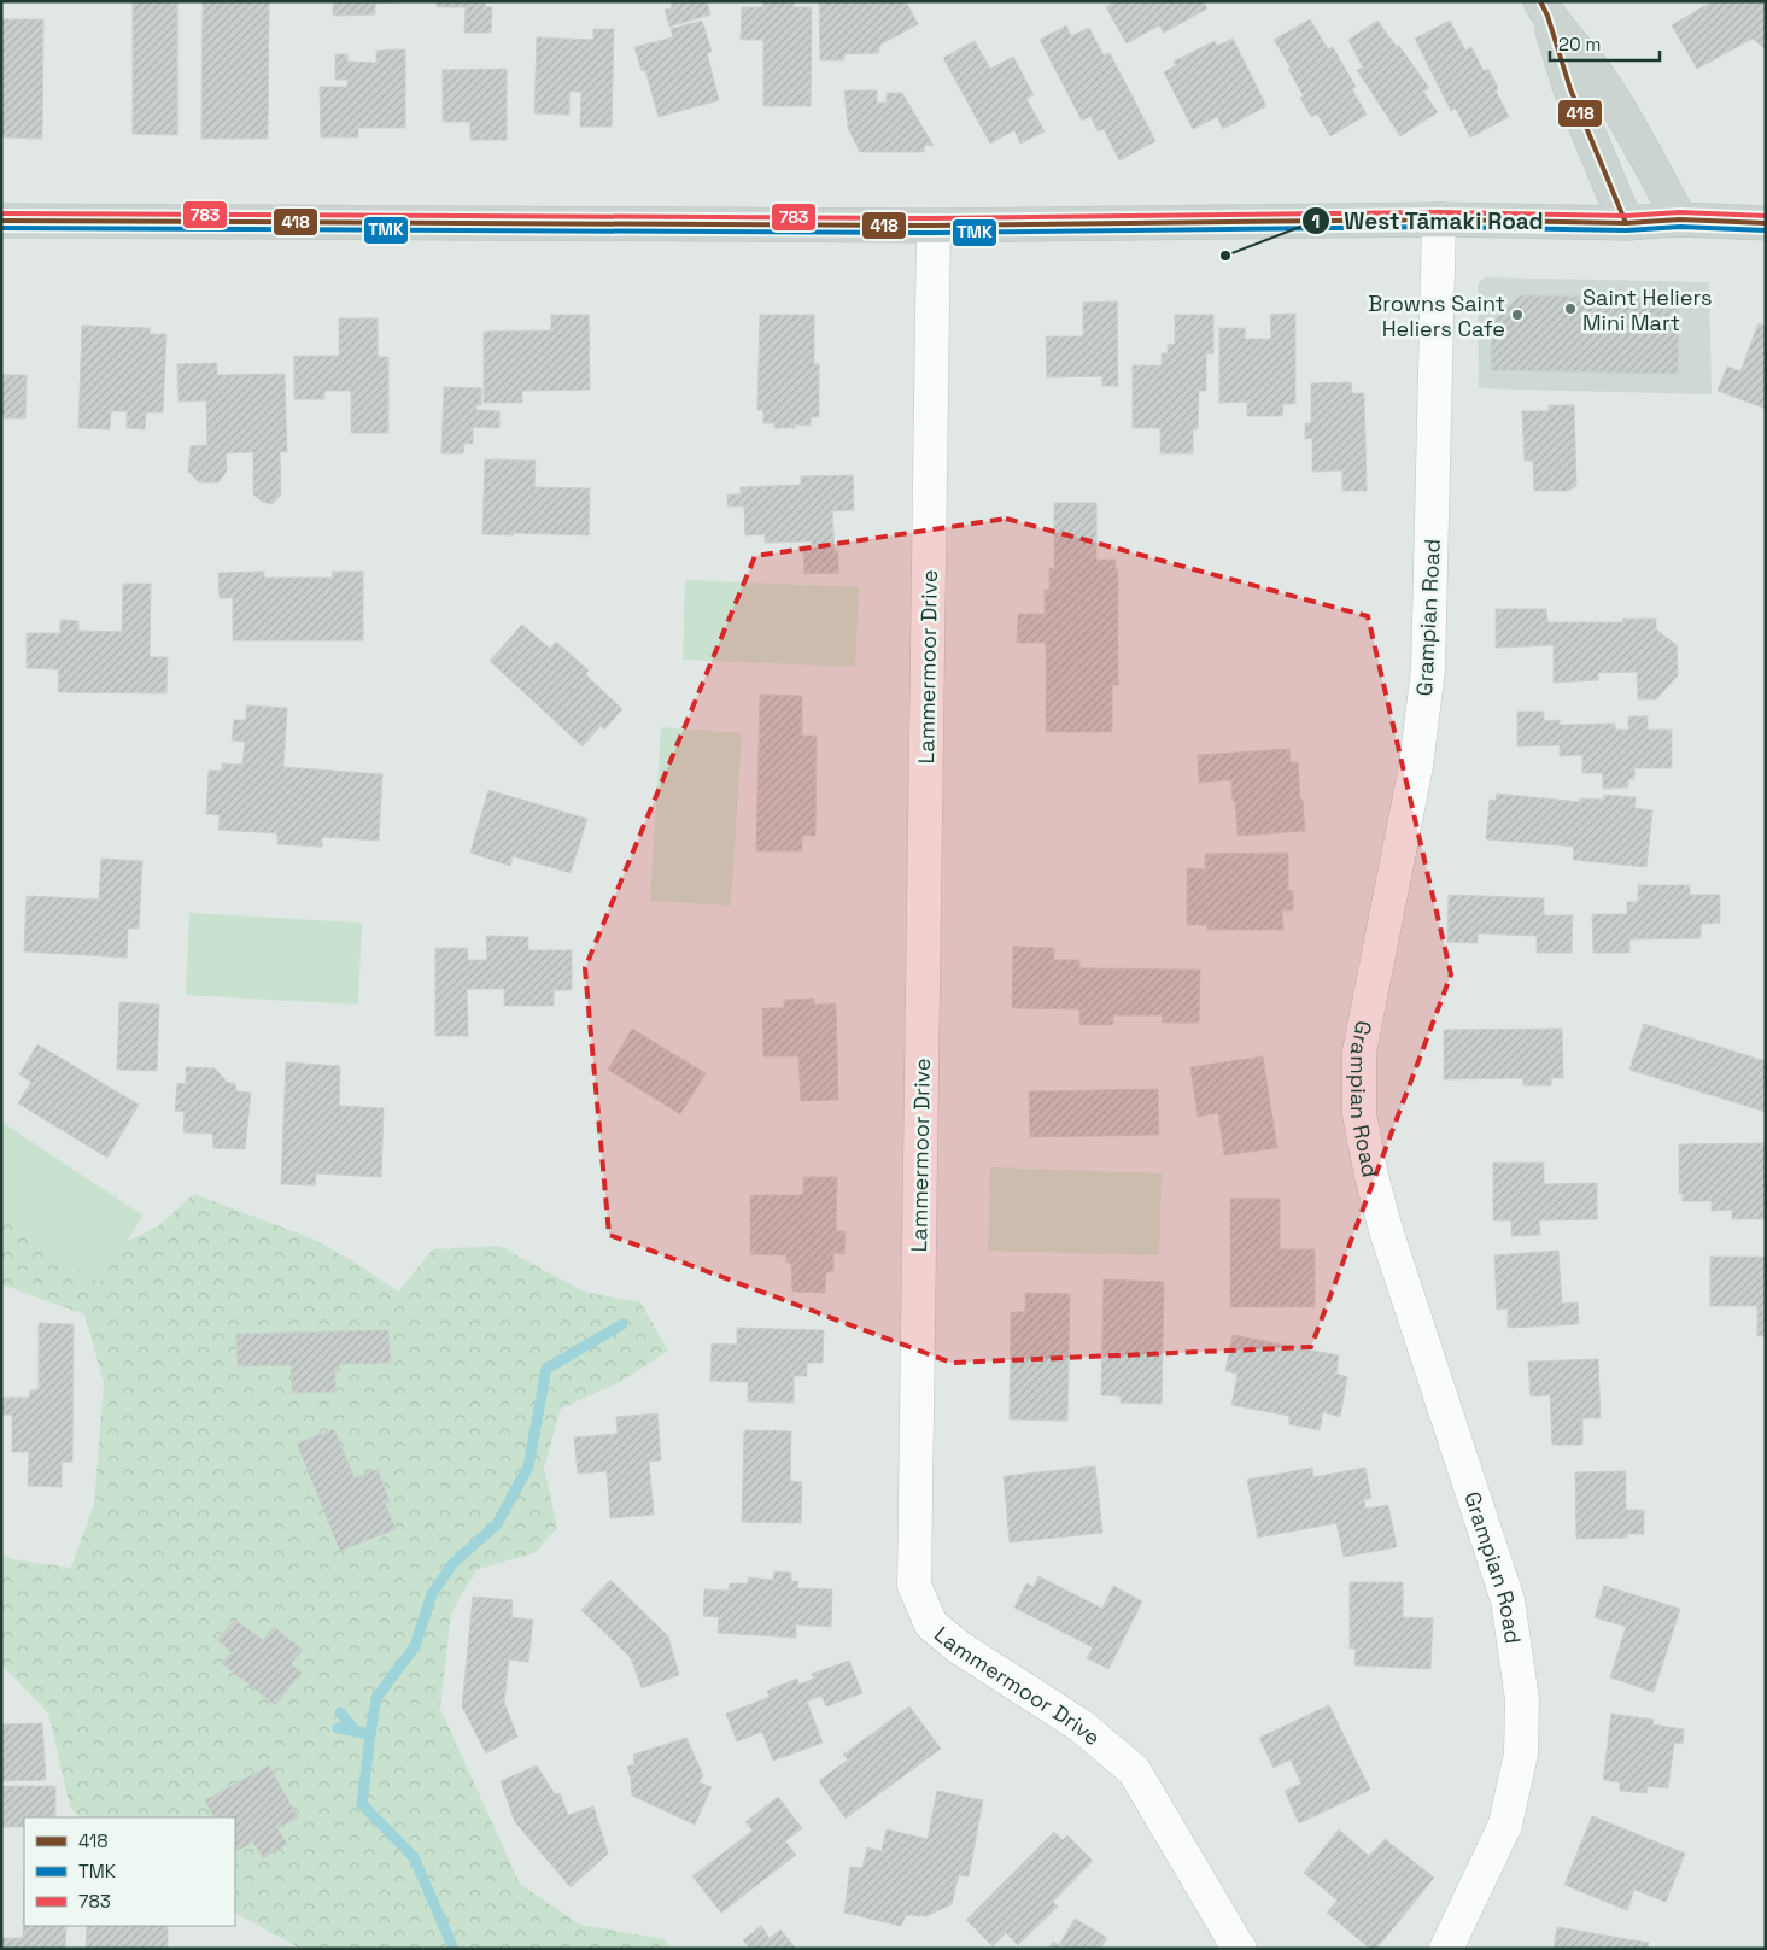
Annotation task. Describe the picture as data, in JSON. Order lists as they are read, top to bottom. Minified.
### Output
{"streets":{"street":["Grampian Road","Lammermoor Drive"]},"places":["West Tāmaki Road","Saint Heliers Mini Mart","Browns Saint Heliers Cafe"],"lines":["transit line 418","transit line 783","transit line TMK"],"legend":["418","TMK","783"],"scale_bar":"20 m"}
